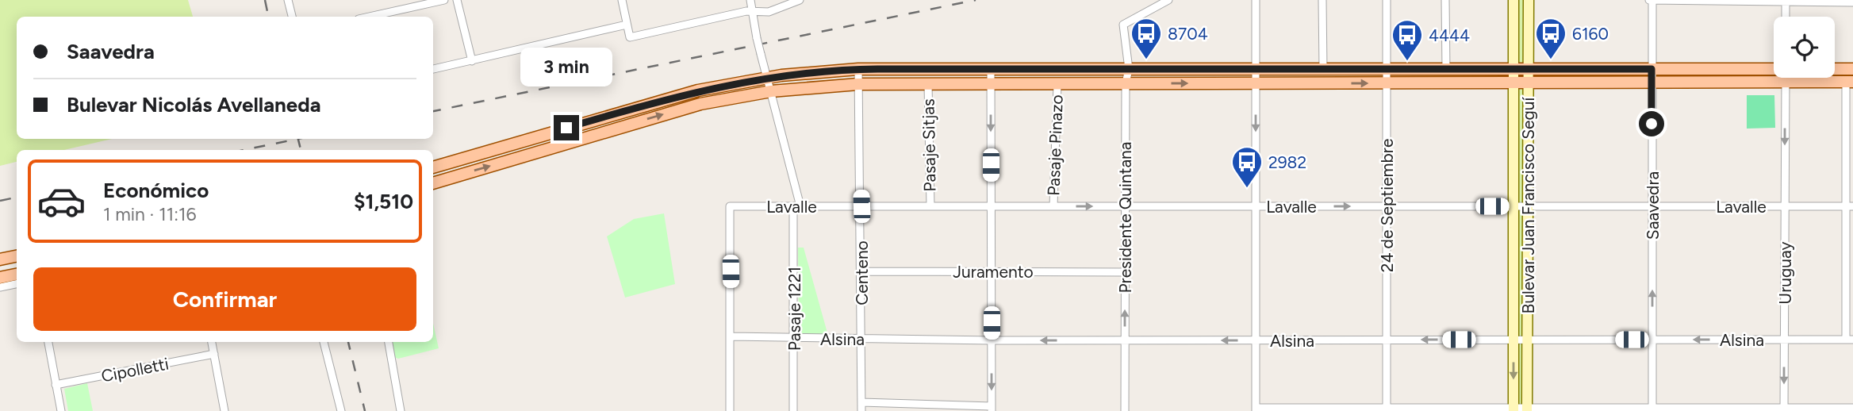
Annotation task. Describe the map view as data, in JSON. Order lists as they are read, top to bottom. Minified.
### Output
{"streets":{"main road":["Bulevar Juan Francisco Seguí"],"street":["Pasaje Sitjas","Pasaje Pinazo","24 de Septiembre","Saavedra","Lavalle","Presidente Quintana","Juramento","Centeno","Uruguay","Pasaje 1221","Alsina","Cipolletti"]},"crossings":[["Pasaje Sitjas","Lavalle"],["Pasaje Pinazo","Lavalle"],["24 de Septiembre","Lavalle"],["24 de Septiembre","Alsina"],["Bulevar Juan Francisco Seguí","Lavalle"],["Bulevar Juan Francisco Seguí","Alsina"],["Saavedra","Lavalle"],["Saavedra","Alsina"],["Lavalle","Presidente Quintana"],["Lavalle","Centeno"],["Lavalle","Uruguay"],["Lavalle","Pasaje 1221"],["Lavalle","Alsina"],["Presidente Quintana","Juramento"],["Presidente Quintana","Alsina"],["Juramento","Centeno"],["Centeno","Alsina"],["Uruguay","Alsina"],["Pasaje 1221","Alsina"]],"one_way":["Uruguay","Alsina"],"places":{"bus stop":["8704","6160","4444","2982"]},"page":{"banner":["Saavedra","Bulevar Nicolás Avellaneda"],"bubble":"3 min","list":[{"name":"Económico","note":"1 min · 11:16","value":"$1,510"}],"buttons":"Confirmar"}}
